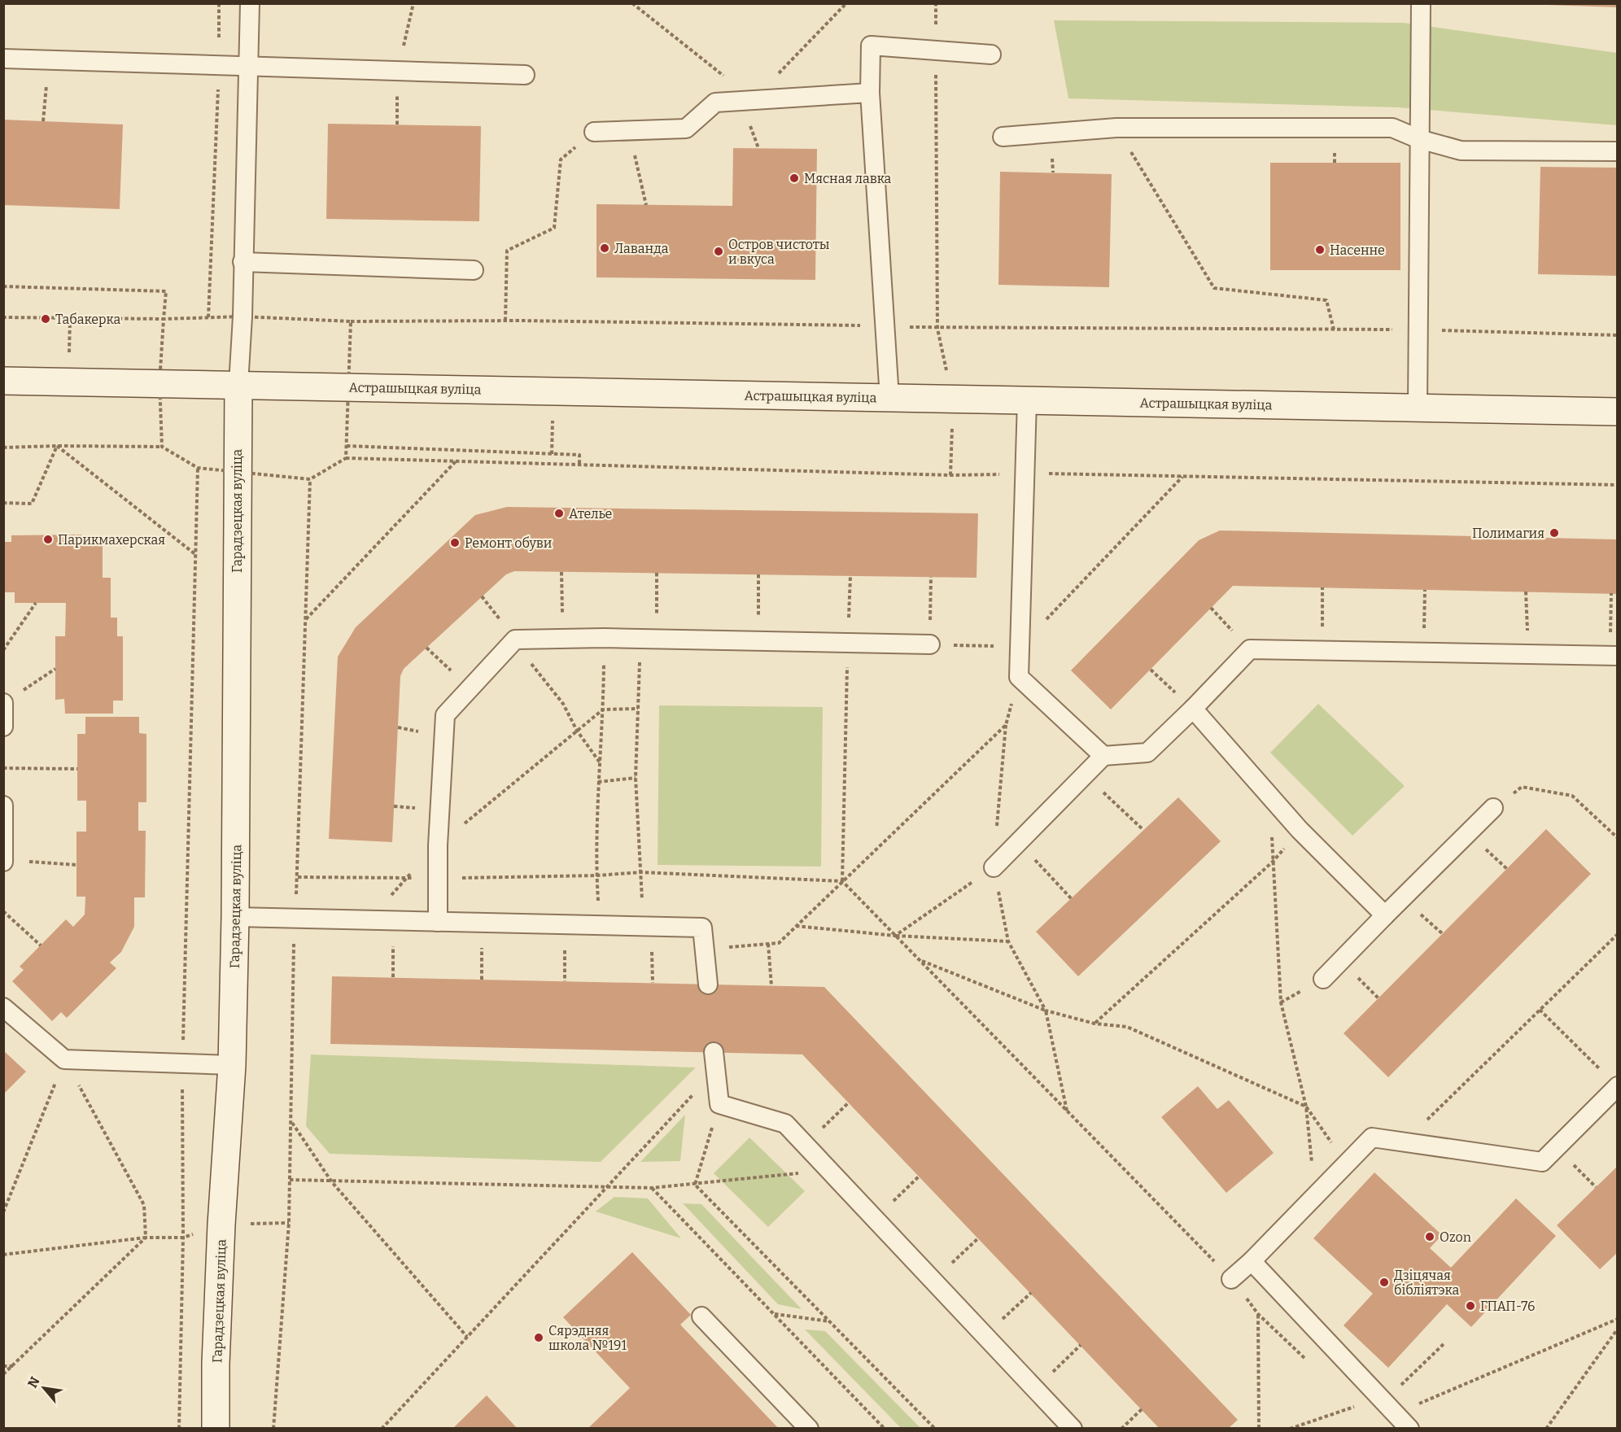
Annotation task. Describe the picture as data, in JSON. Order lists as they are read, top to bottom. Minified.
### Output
{"streets":{"main road":["Астрашыцкая вуліца","Гарадзецкая вуліца"]},"crossings":[["Астрашыцкая вуліца","Гарадзецкая вуліца"]],"places":["Мясная лавка","Лаванда","Насенне","Остров чистоты и вкуса","Табакерка","Ателье","Полимагия","Парикмахерская","Ремонт обуви","Ozon","Дзіцячая бібліятэка","ГПАП-76","Сярэдняя школа №191"],"north":"top left"}
